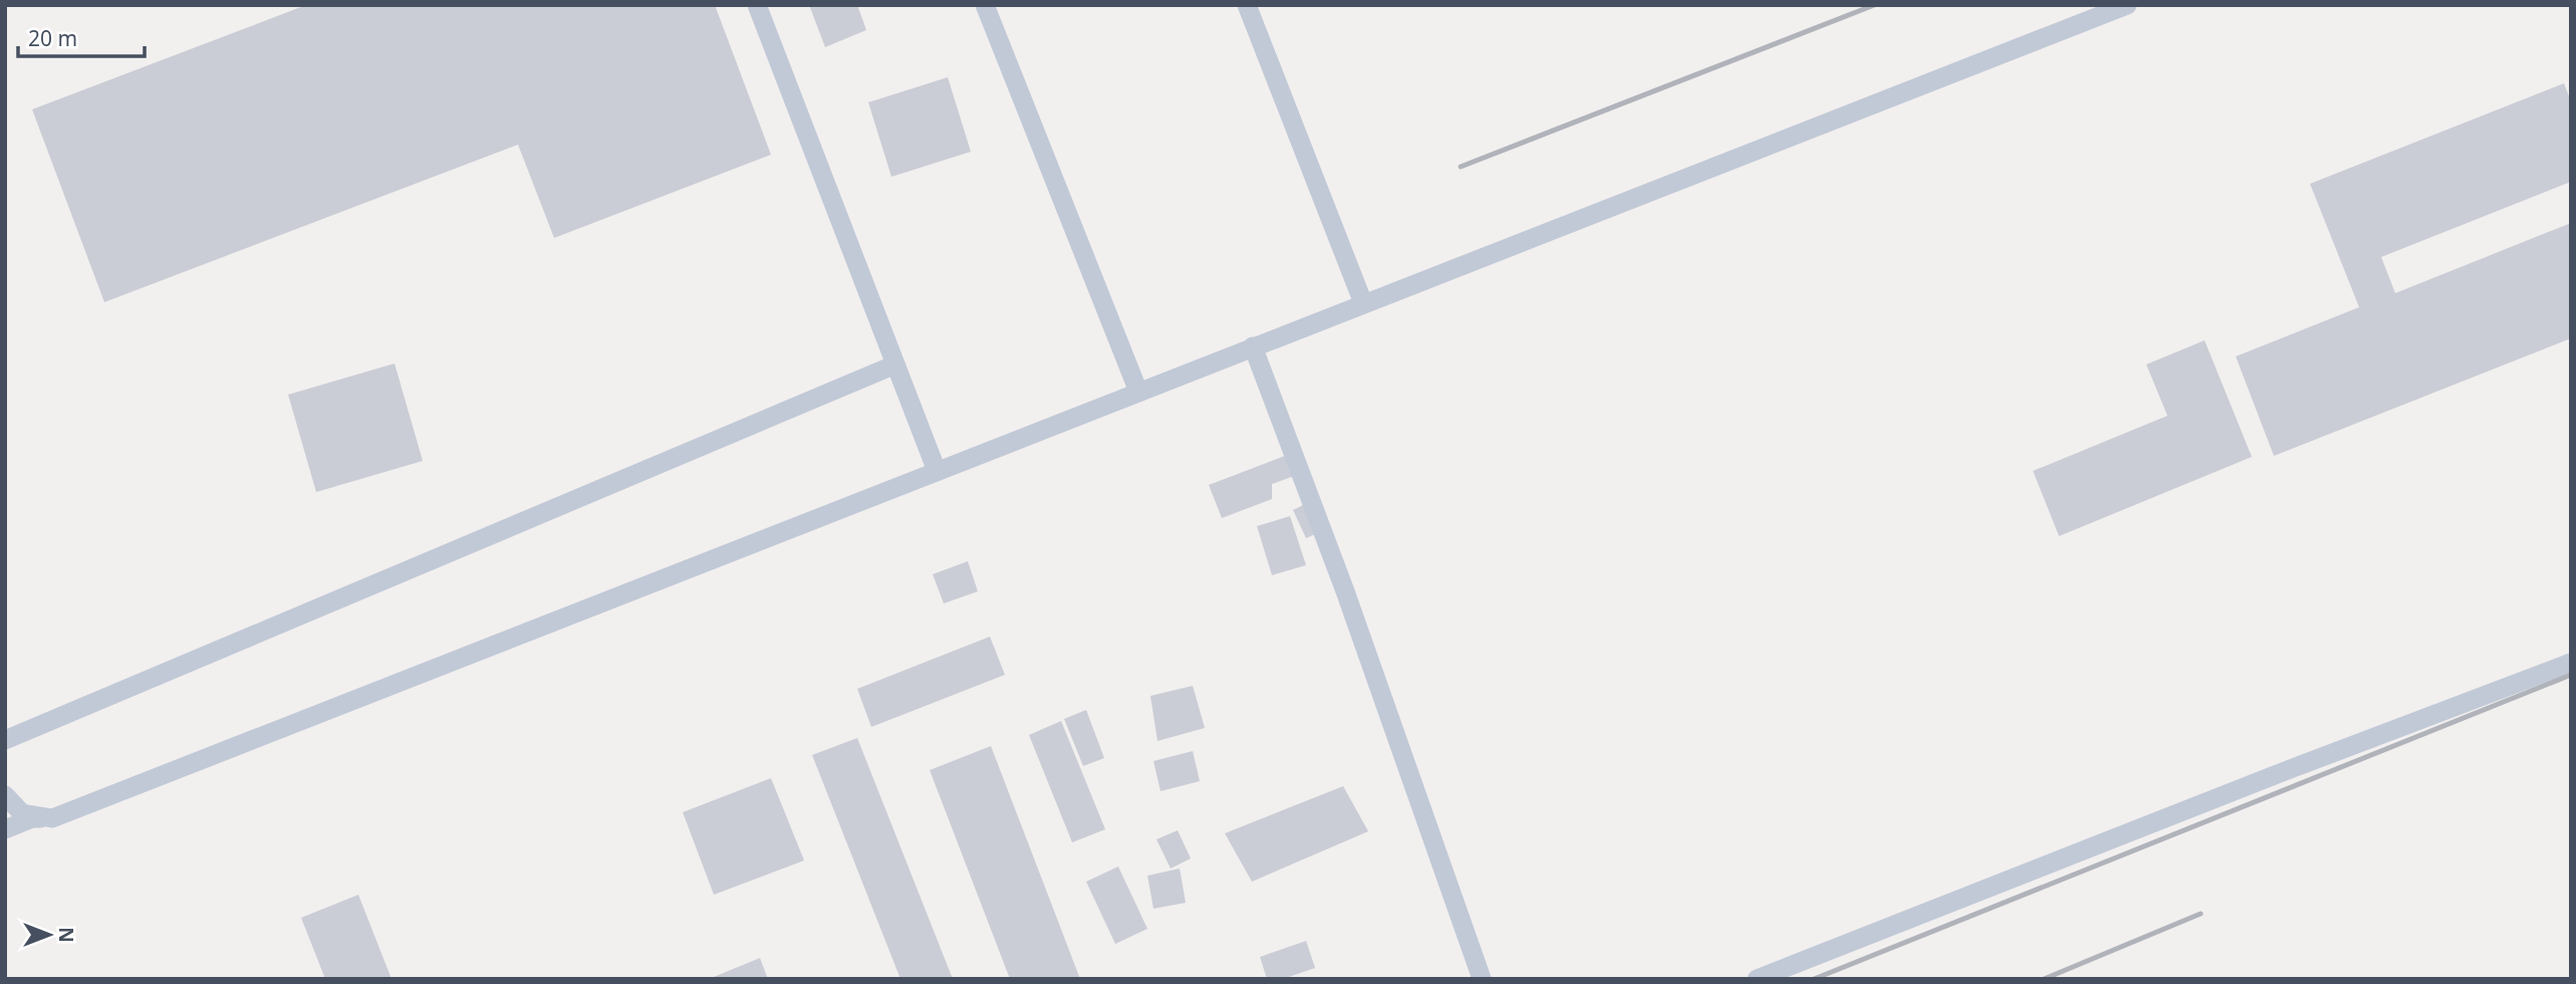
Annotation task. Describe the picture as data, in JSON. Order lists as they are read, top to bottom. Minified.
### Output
{"scale_bar":"20 m","north":"right"}
